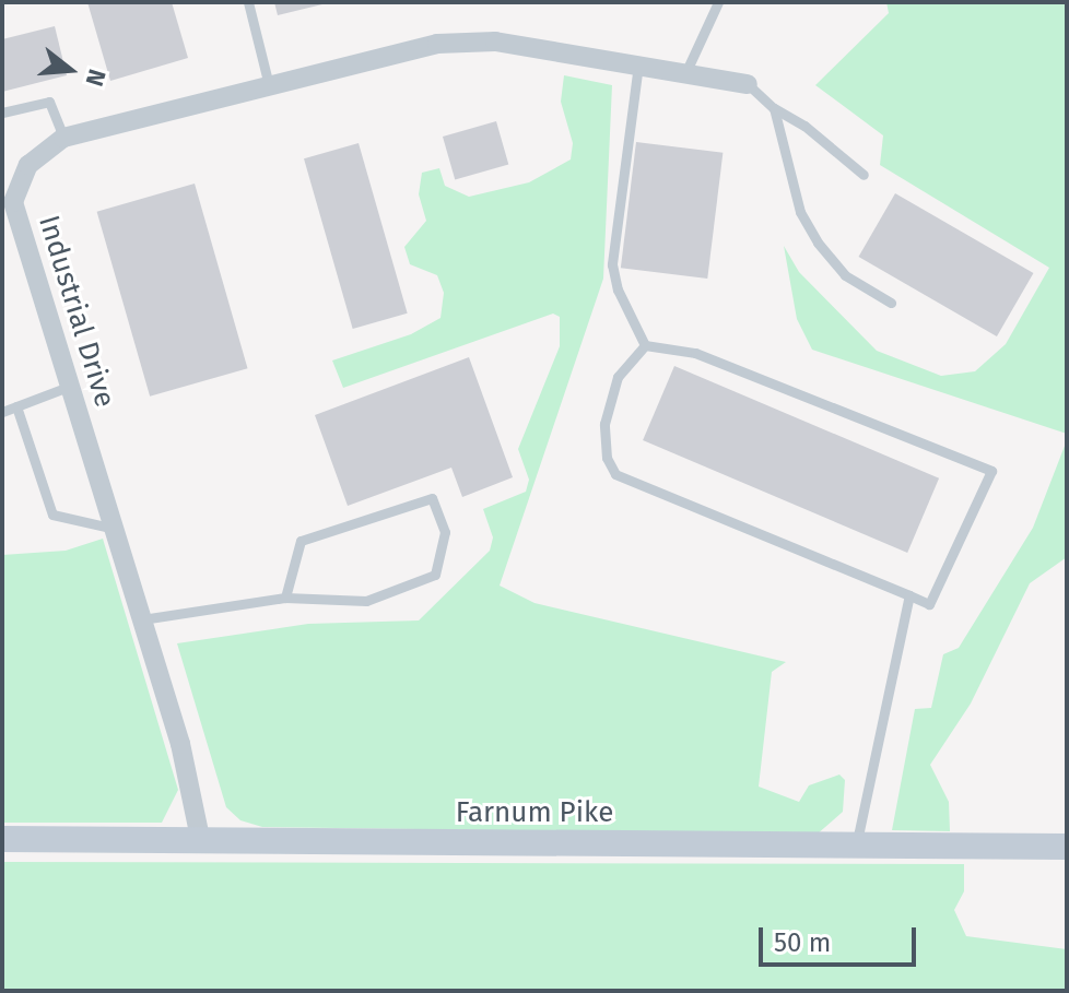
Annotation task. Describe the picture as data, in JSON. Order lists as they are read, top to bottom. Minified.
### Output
{"streets":{"main road":["Farnum Pike"],"street":["Industrial Drive"]},"crossings":[["Industrial Drive","Farnum Pike"]],"scale_bar":"50 m","north":"right"}
